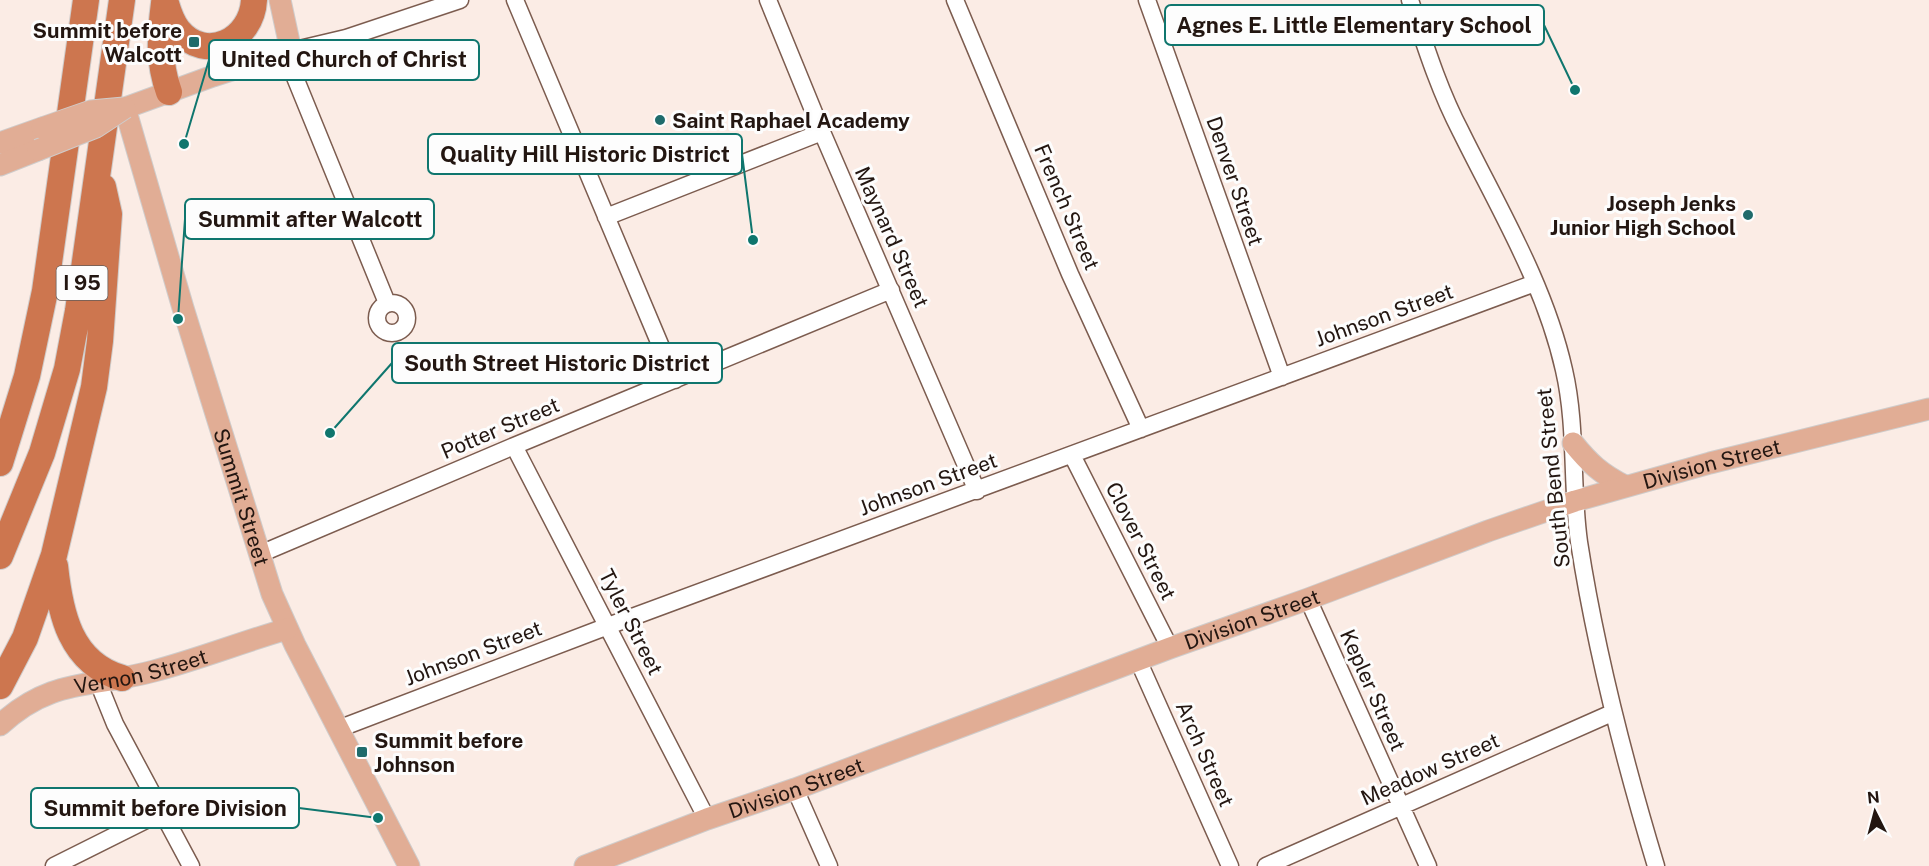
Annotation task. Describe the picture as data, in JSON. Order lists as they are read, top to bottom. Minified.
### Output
{"streets":{"highway":["I 95"],"main road":["Division Street","Summit Street","Vernon Street"],"street":["Denver Street","French Street","Maynard Street","Johnson Street","Potter Street","South Bend Street","Clover Street","Tyler Street","Kepler Street","Arch Street","Meadow Street"]},"crossings":[["Denver Street","Johnson Street"],["French Street","Johnson Street"],["Maynard Street","Johnson Street"],["Maynard Street","Potter Street"],["Johnson Street","South Bend Street"],["Johnson Street","Summit Street"],["Johnson Street","Clover Street"],["Johnson Street","Tyler Street"],["Potter Street","Summit Street"],["Potter Street","Tyler Street"],["Division Street","South Bend Street"],["Division Street","Clover Street"],["Division Street","Tyler Street"],["Division Street","Kepler Street"],["Division Street","Arch Street"],["South Bend Street","Meadow Street"],["Summit Street","Vernon Street"],["Kepler Street","Meadow Street"]],"places":{"transit":["Summit before Walcott","Summit before Johnson"],"other":["Agnes E. Little Elementary School","Saint Raphael Academy","United Church of Christ","Joseph Jenks Junior High School","Quality Hill Historic District","Summit after Walcott","South Street Historic District","Summit before Division"]},"north":"top"}
